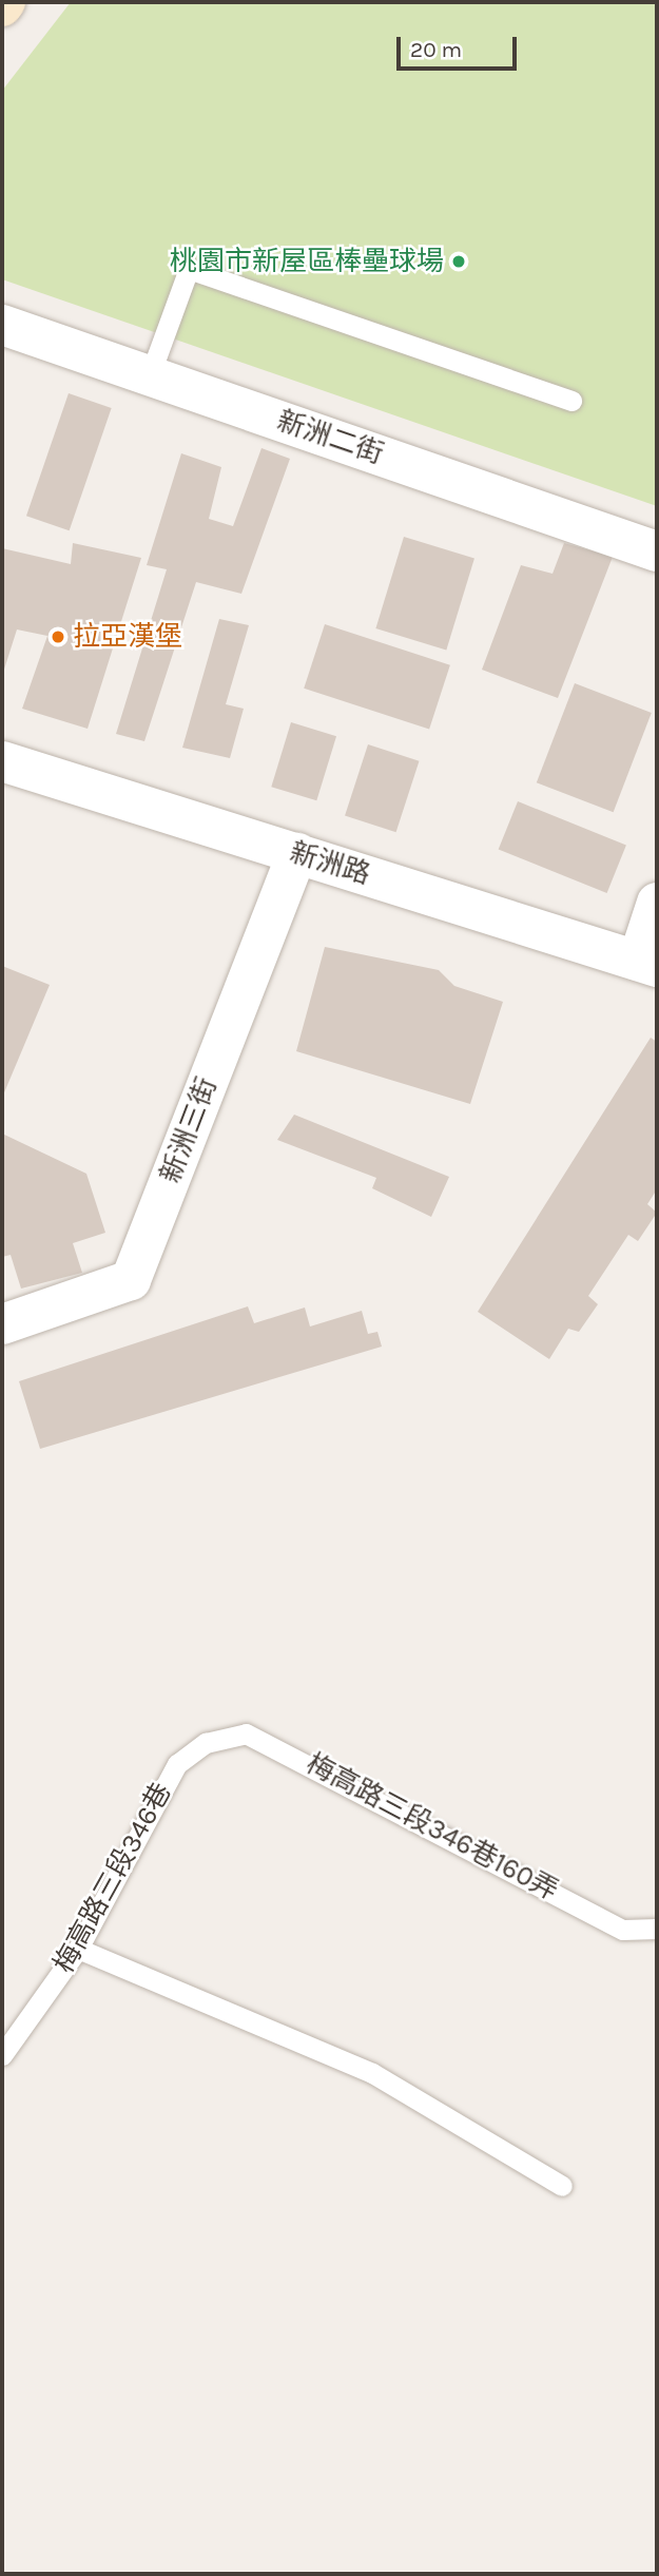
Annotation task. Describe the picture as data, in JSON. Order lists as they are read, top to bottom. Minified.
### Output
{"streets":{"street":["新洲二街","新洲路","新洲三街"],"lane":["梅高路三段346巷160弄","梅高路三段346巷"]},"crossings":[["新洲路","新洲三街"],["梅高路三段346巷160弄","梅高路三段346巷"]],"places":["桃園市新屋區棒壘球場","拉亞漢堡"],"scale_bar":"20 m"}
